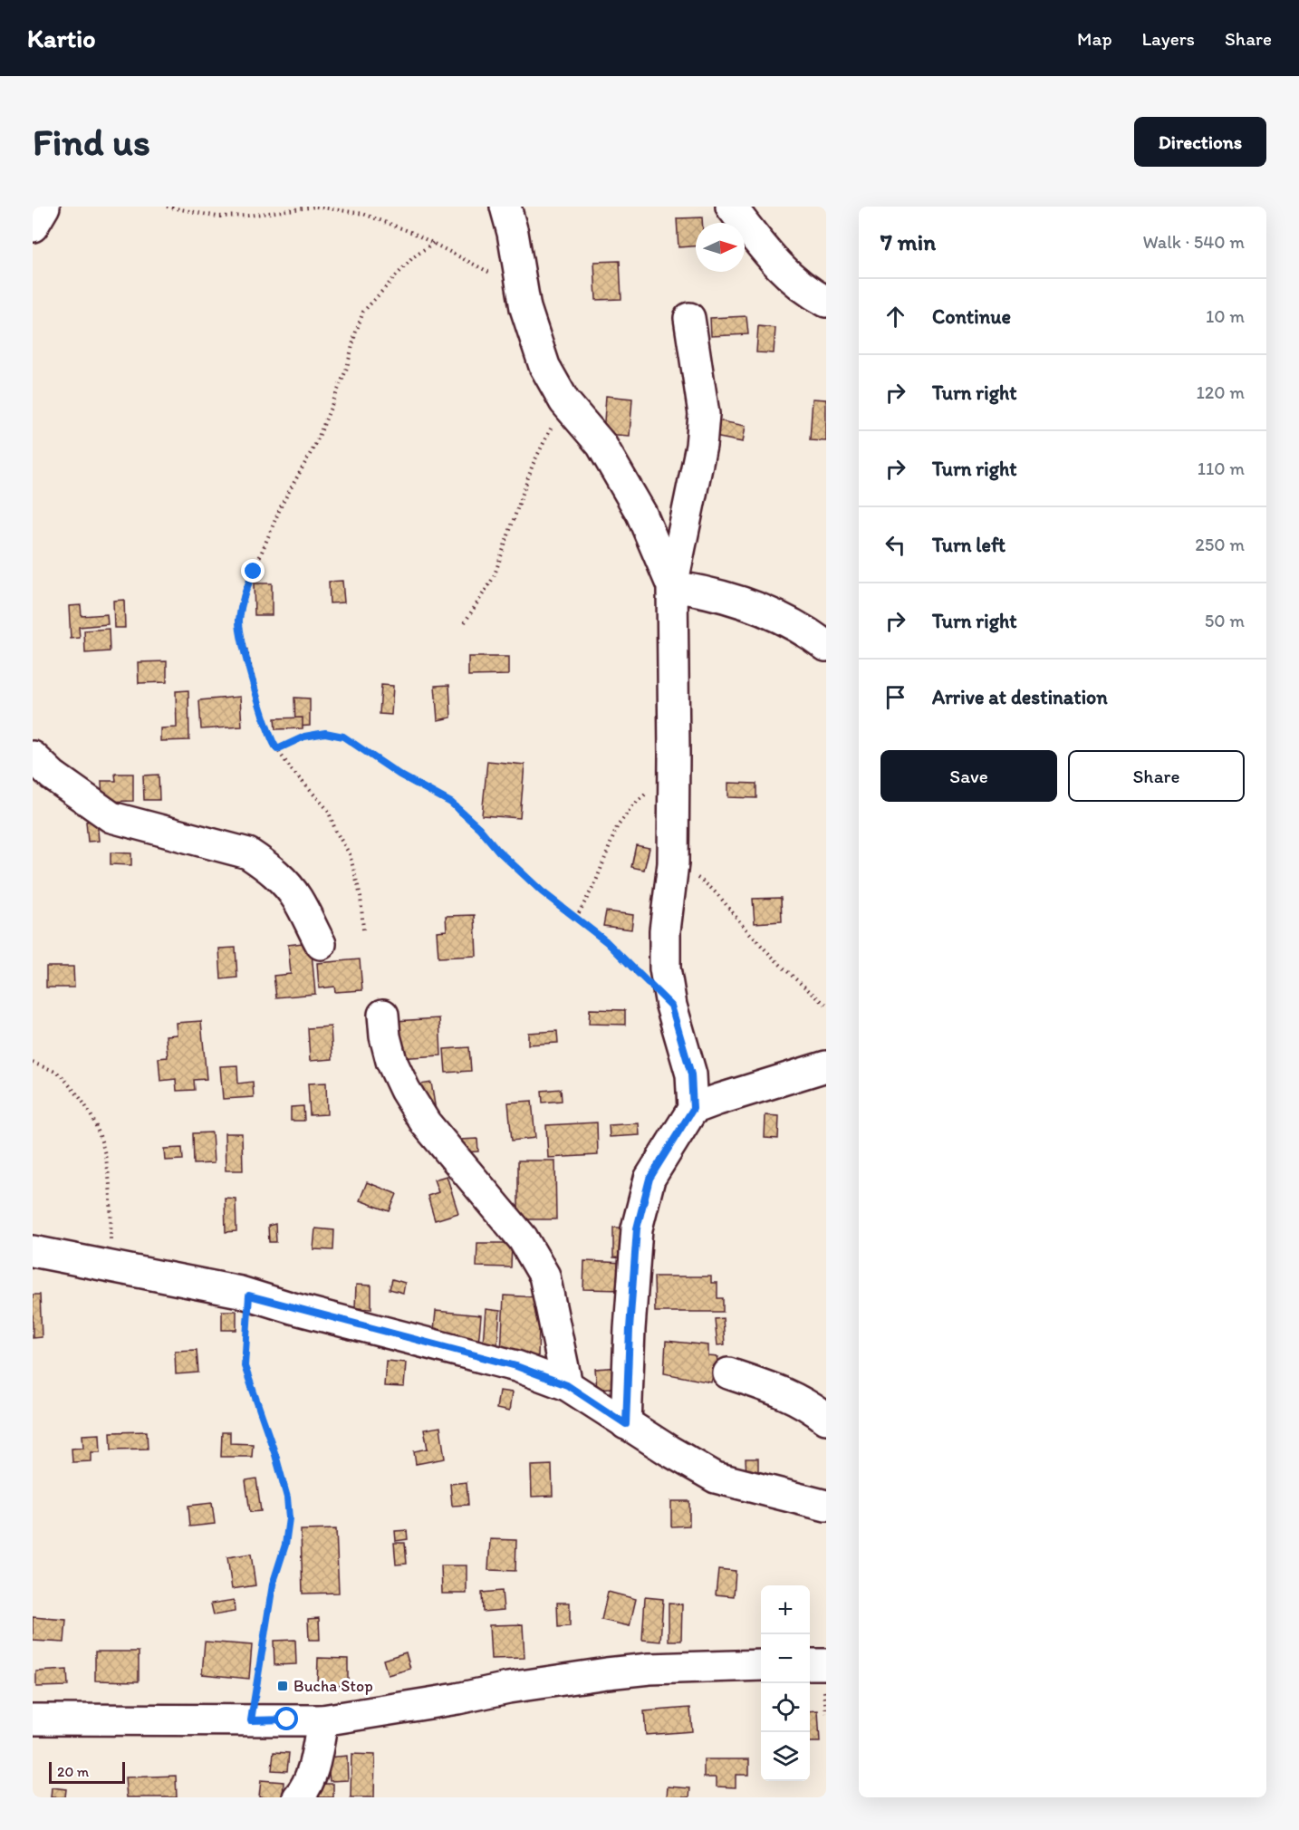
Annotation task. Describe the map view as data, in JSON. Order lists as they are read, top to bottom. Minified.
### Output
{"places":{"transit":["Bucha Stop"]},"scale_bar":"20 m","north":"right","page":{"header":"Kartio","nav":["Map","Layers","Share"],"buttons":["Directions",["Save","Share"]],"title":"Find us","heading":["7 min","Walk · 540 m"],"list":[["Continue","10 m"],["Turn right","120 m"],["Turn right","110 m"],["Turn left","250 m"],["Turn right","50 m"],"Arrive at destination"],"map_buttons":["+","−"],"scale":"20 m"}}
